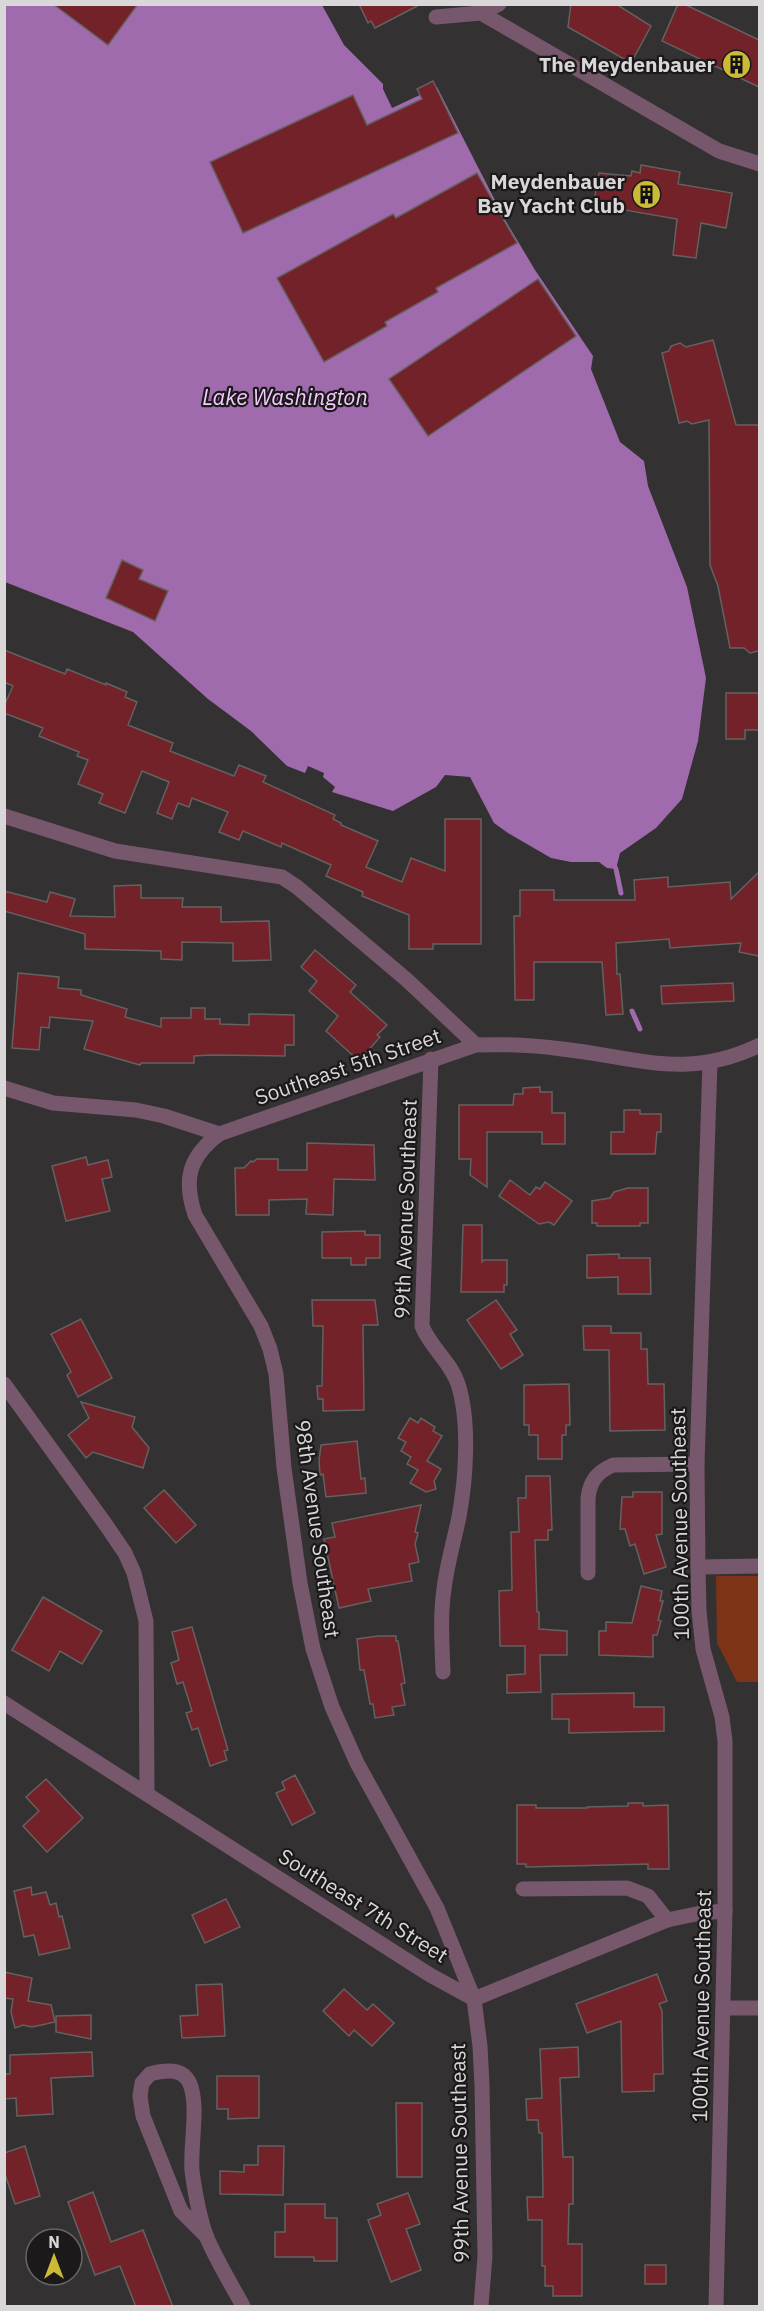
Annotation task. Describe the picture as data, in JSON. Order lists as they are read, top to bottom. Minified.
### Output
{"streets":{"street":["Southeast 5th Street","99th Avenue Southeast","100th Avenue Southeast","98th Avenue Southeast","Southeast 7th Street"]},"crossings":[["Southeast 5th Street","99th Avenue Southeast"],["Southeast 5th Street","100th Avenue Southeast"],["Southeast 5th Street","98th Avenue Southeast"],["99th Avenue Southeast","98th Avenue Southeast"],["99th Avenue Southeast","Southeast 7th Street"],["98th Avenue Southeast","Southeast 7th Street"]],"water":["Lake Washington"],"places":{"building":["The Meydenbauer","Meydenbauer Bay Yacht Club"]},"north":"top"}
